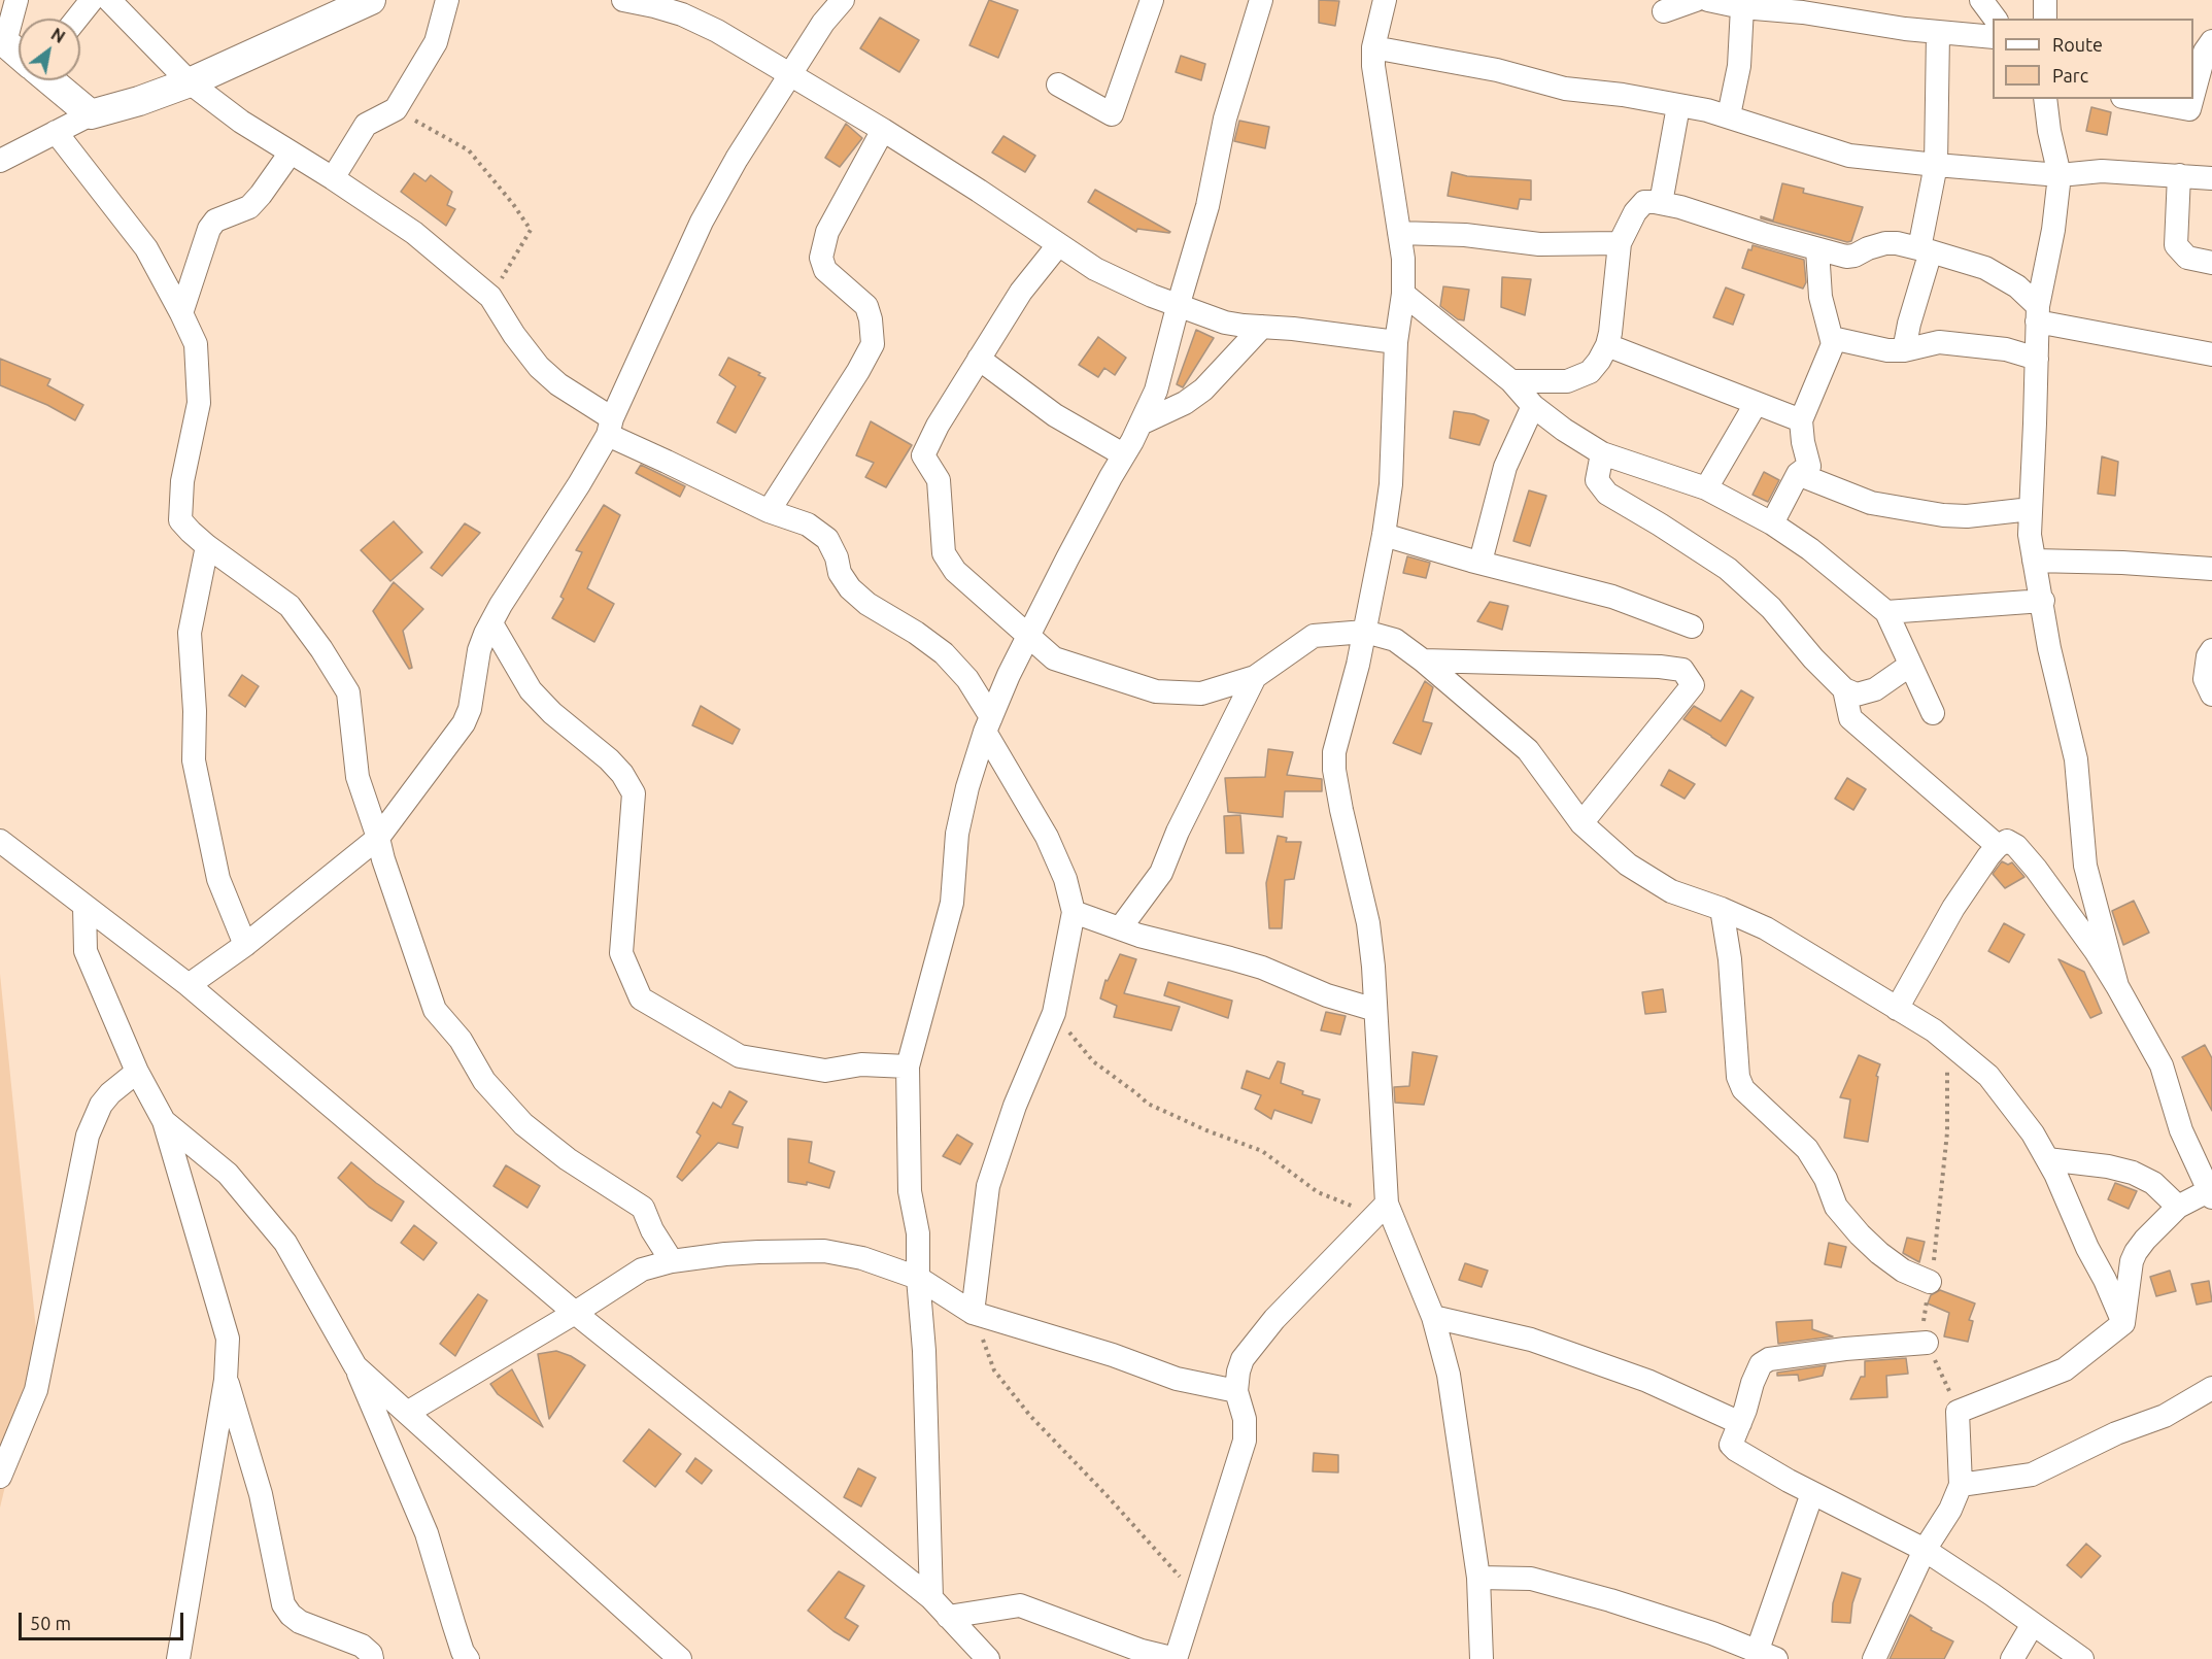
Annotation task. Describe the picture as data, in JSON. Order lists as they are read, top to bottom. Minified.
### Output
{"legend":["Route","Parc"],"scale_bar":"50 m","north":"top right"}
